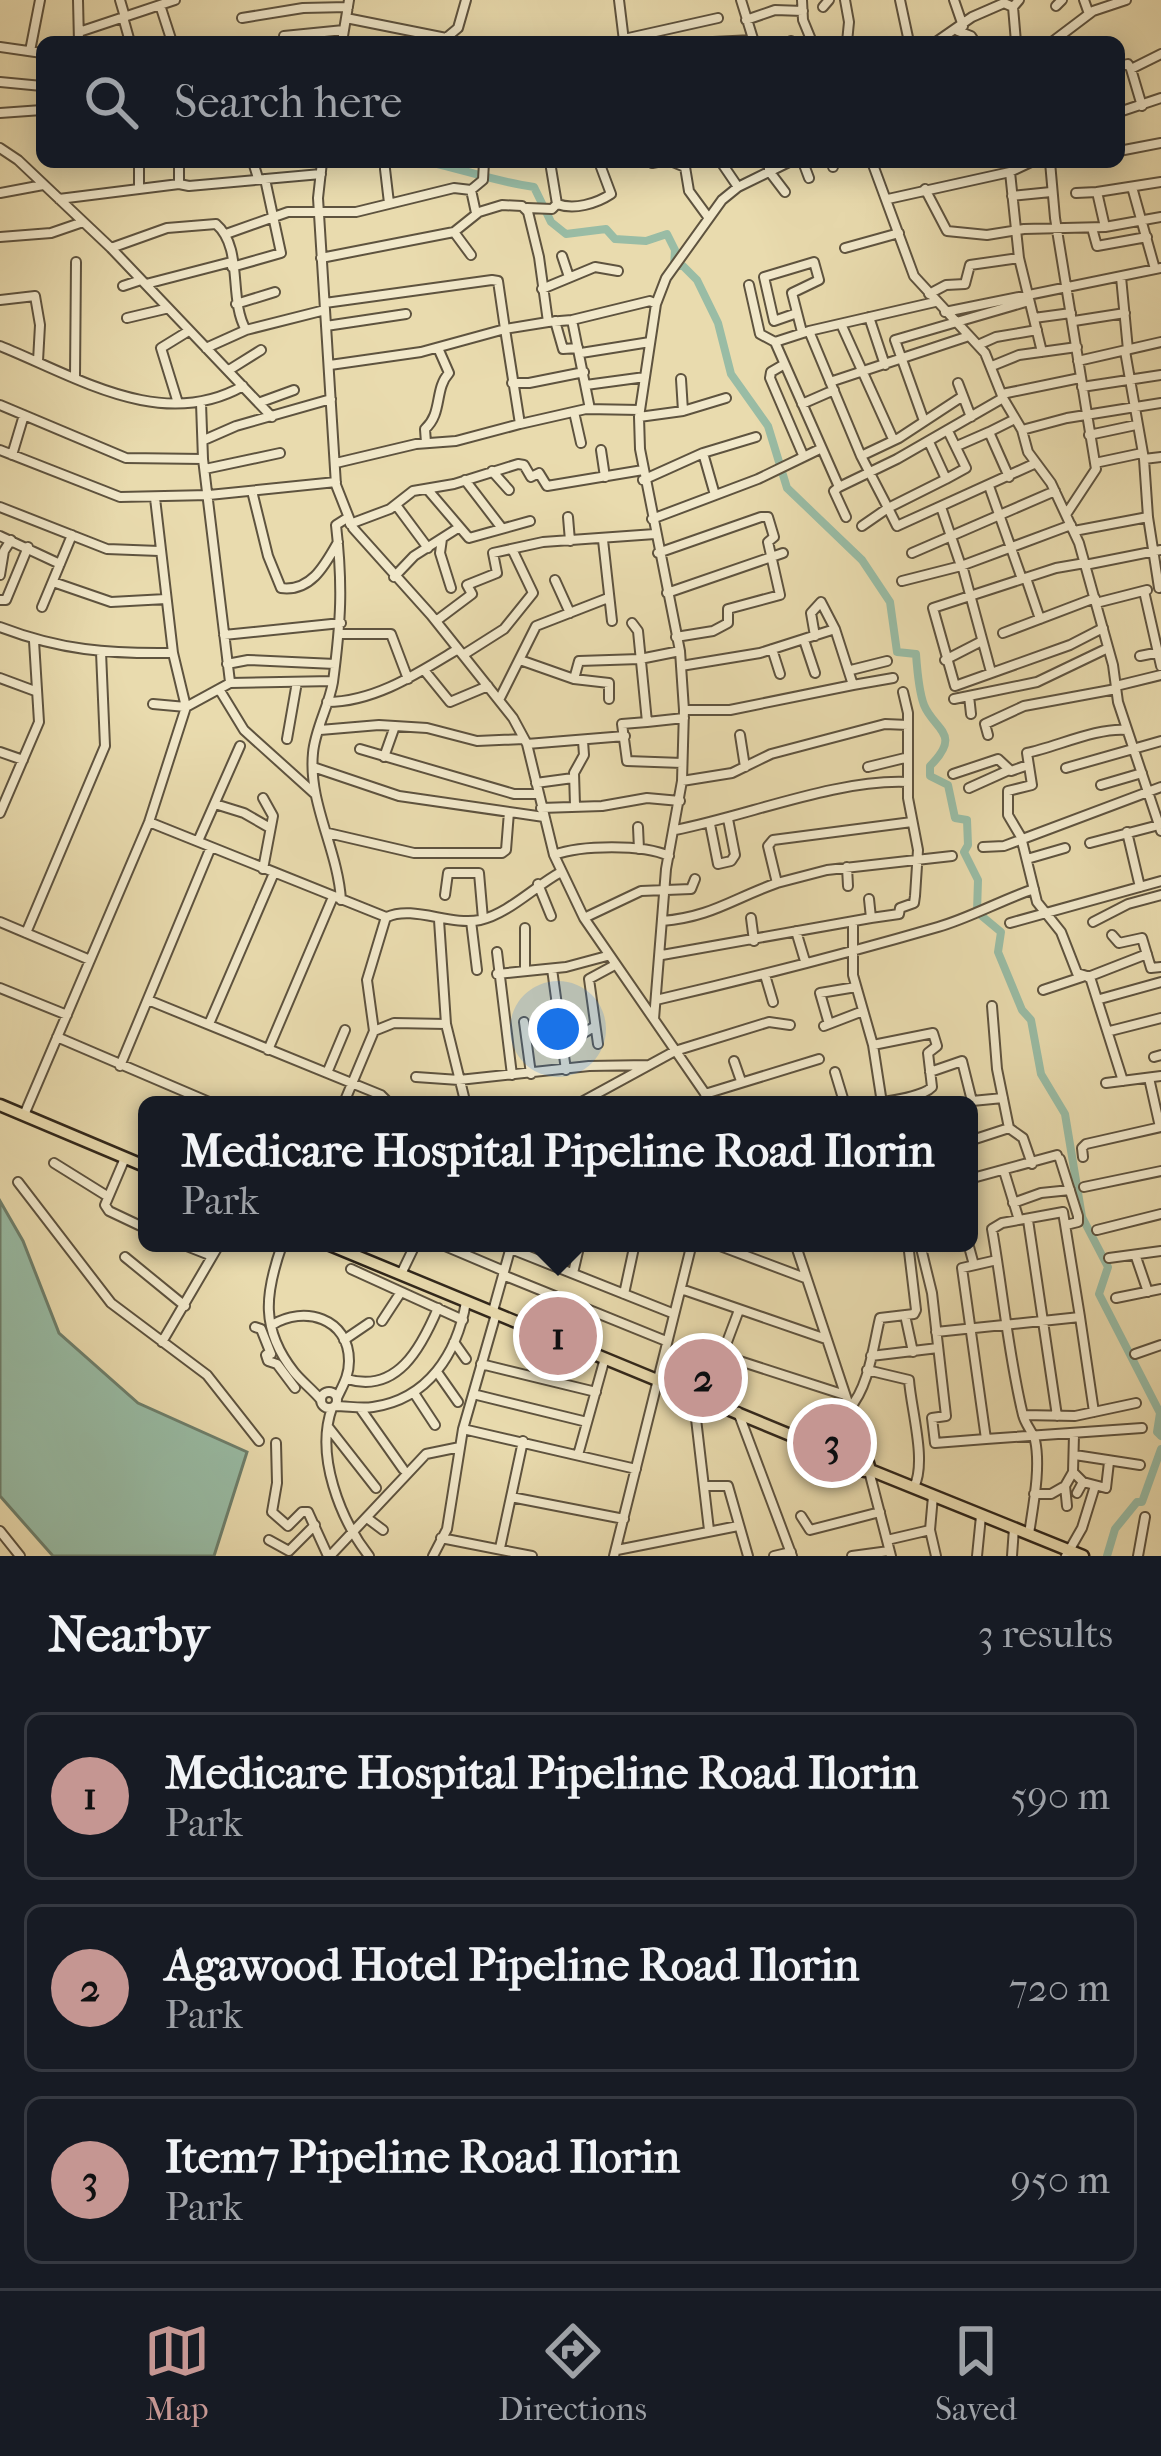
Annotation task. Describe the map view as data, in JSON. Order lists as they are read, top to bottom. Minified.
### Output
{"page":{"search":"Search here","popup":["Medicare Hospital Pipeline Road Ilorin","Park"],"pins":["1","2","3"],"heading":["Nearby","3 results"],"list":[{"mark":"1","name":"Medicare Hospital Pipeline Road Ilorin","note":"Park","value":"590 m"},{"mark":"2","name":"Agawood Hotel Pipeline Road Ilorin","note":"Park","value":"720 m"},{"mark":"3","name":"Item7 Pipeline Road Ilorin","note":"Park","value":"950 m"}],"nav":["Map","Directions","Saved"]}}
